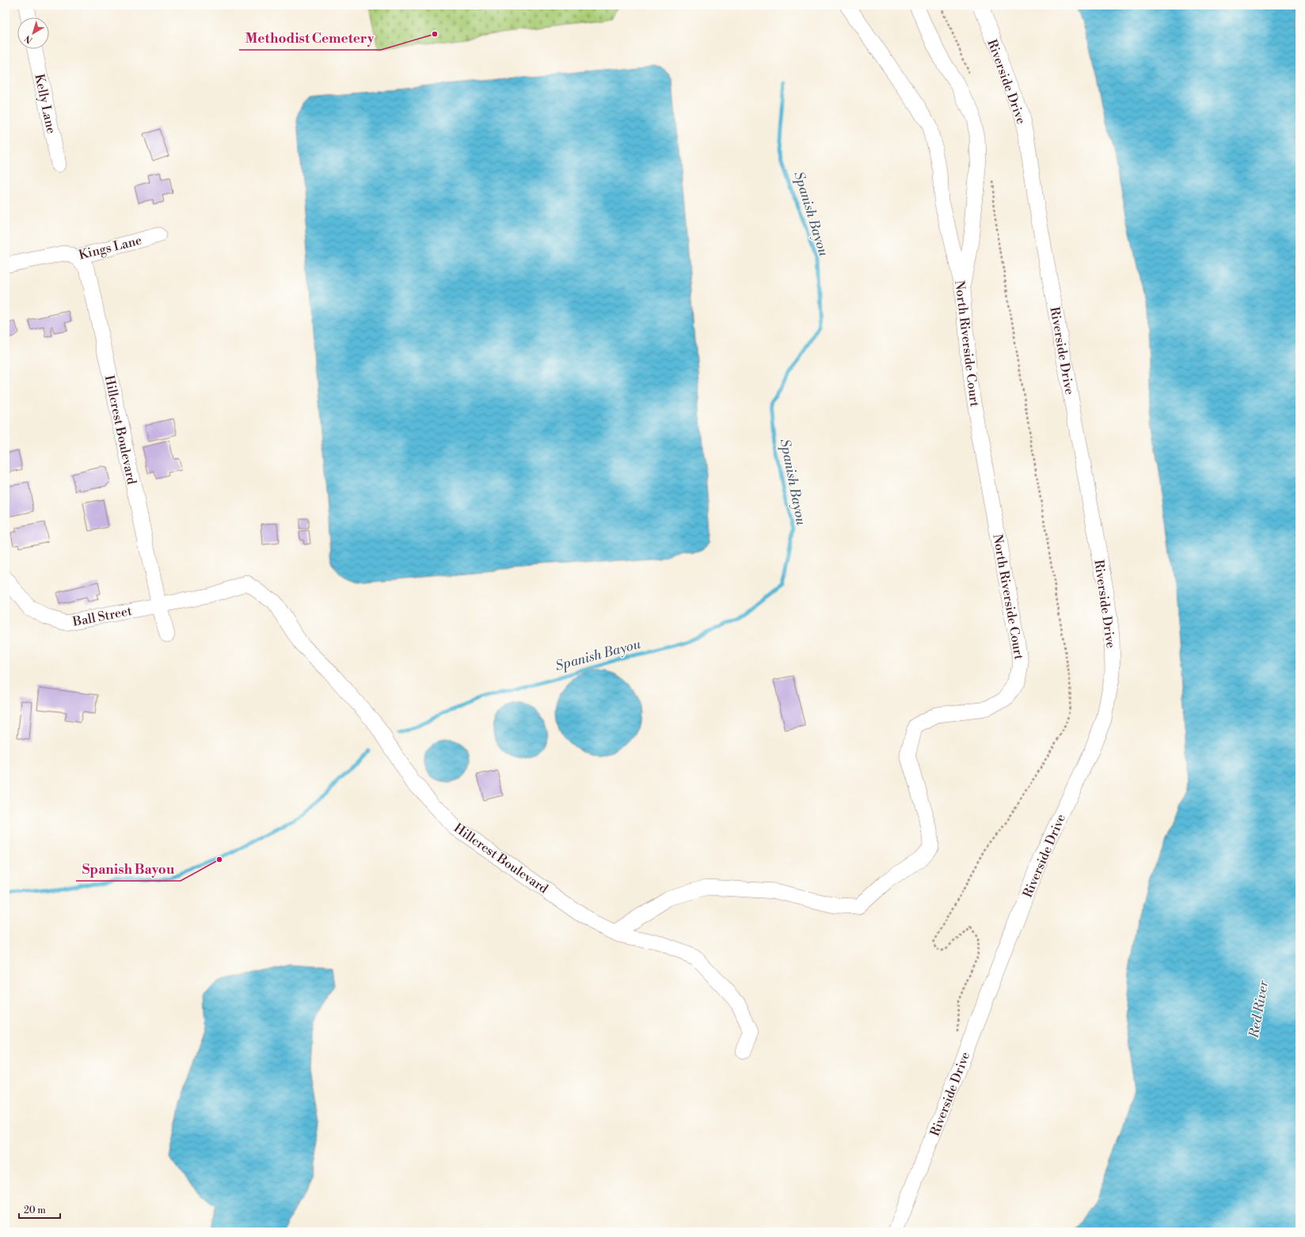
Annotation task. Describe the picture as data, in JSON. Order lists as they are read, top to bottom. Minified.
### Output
{"streets":{"street":["Riverside Drive","Kelly Lane","Kings Lane","North Riverside Court","Hillcrest Boulevard","Ball Street"]},"crossings":[["Kings Lane","Hillcrest Boulevard"],["North Riverside Court","Hillcrest Boulevard"],["Hillcrest Boulevard","Ball Street"]],"water":["Spanish Bayou","Red River"],"places":["Methodist Cemetery","Spanish Bayou"],"scale_bar":"20 m","north":"bottom left"}
